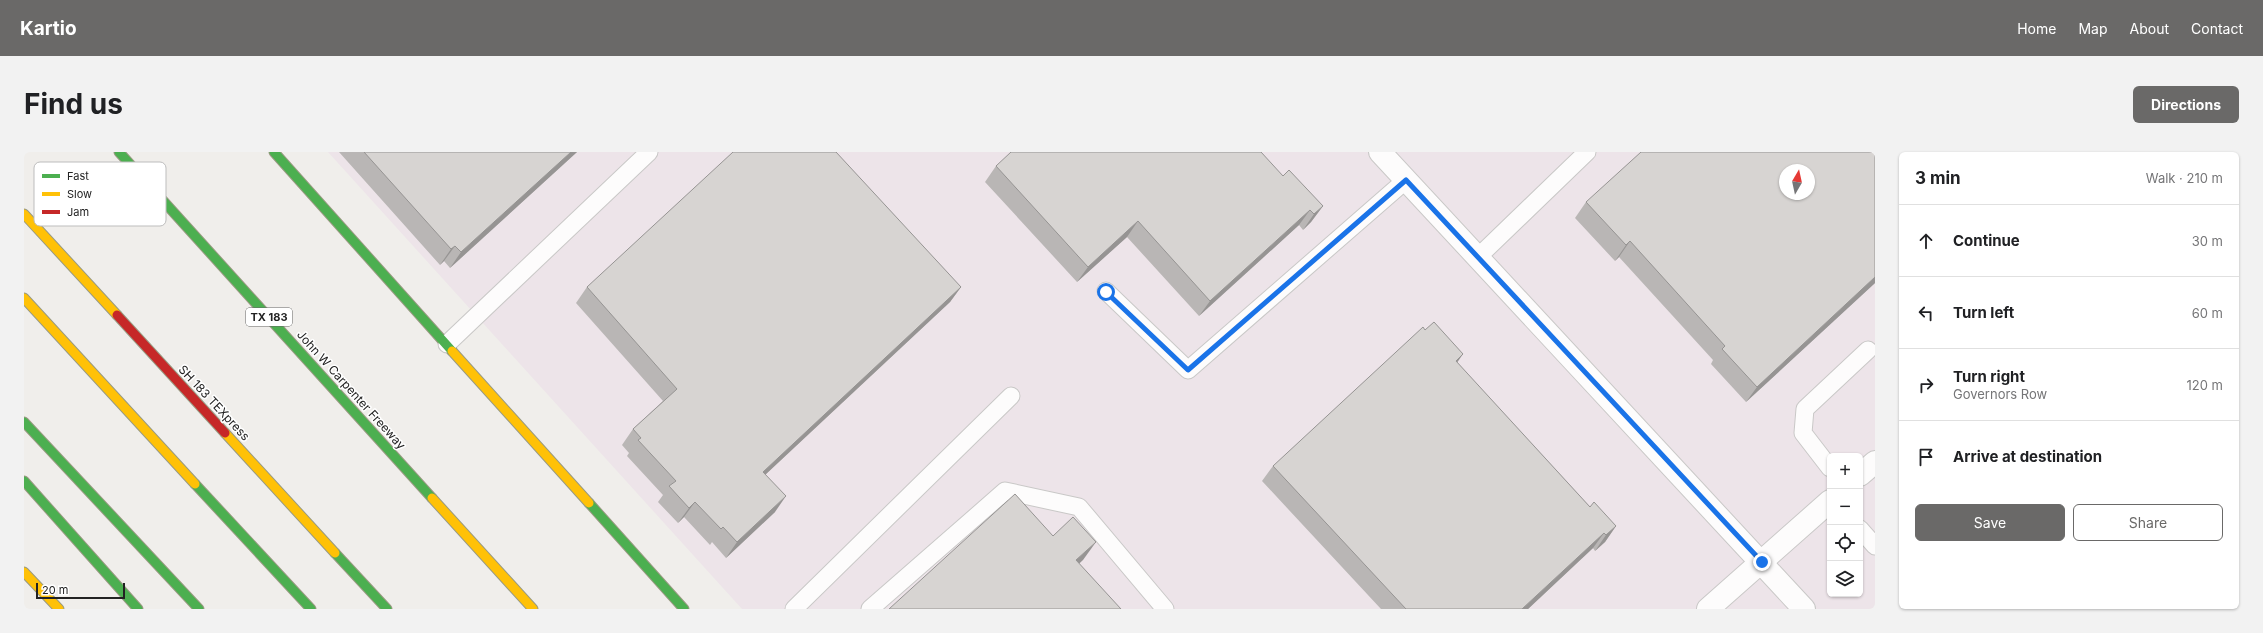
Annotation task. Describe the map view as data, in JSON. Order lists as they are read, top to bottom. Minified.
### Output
{"streets":{"main road":["TX 183","John W Carpenter Freeway","SH 183 TEXpress"]},"legend":["Fast","Slow","Jam"],"scale_bar":"20 m","north":"top","page":{"header":"Kartio","nav":["Home","Map","About","Contact"],"buttons":["Directions",["Save","Share"]],"title":"Find us","heading":["3 min","Walk · 210 m"],"list":[["Continue","30 m"],["Turn left","60 m"],["Turn right","Governors Row","120 m"],"Arrive at destination"],"map_buttons":["+","−"],"scale":"20 m"}}
